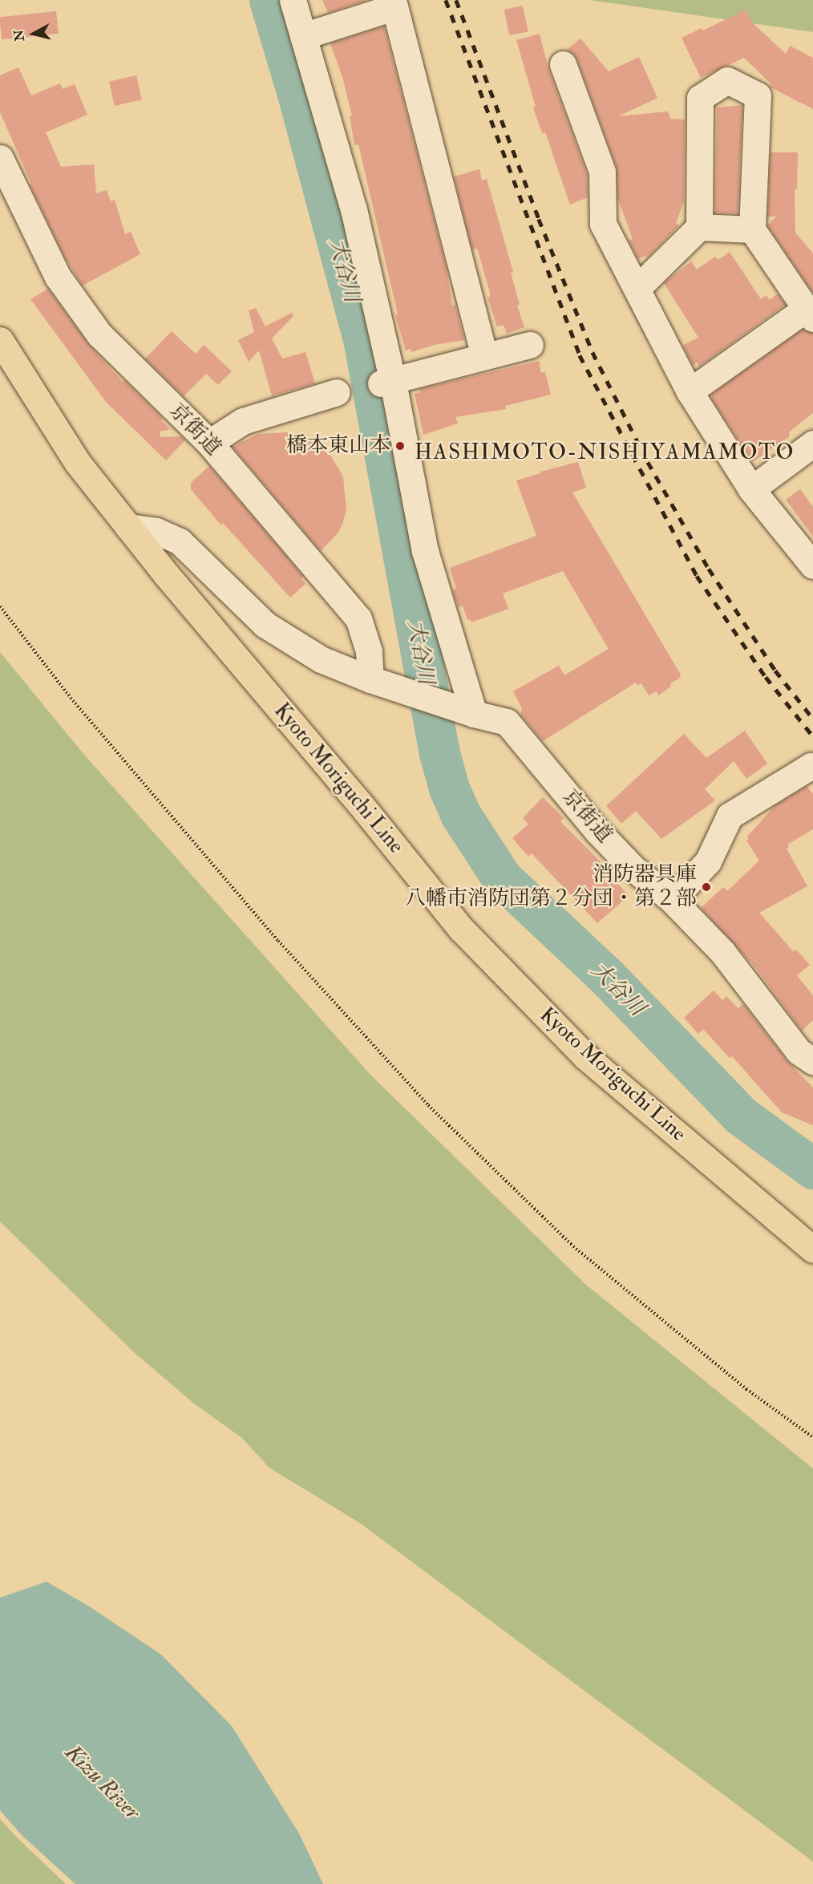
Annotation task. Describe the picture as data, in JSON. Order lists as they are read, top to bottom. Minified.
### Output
{"streets":{"main road":["Kyoto Moriguchi Line"],"street":["京街道"]},"crossings":[["京街道","Kyoto Moriguchi Line"]],"districts":["HASHIMOTO-NISHIYAMAMOTO"],"water":["大谷川","Kizu River"],"places":["橋本東山本","消防器具庫 八幡市消防団第２分団・第２部"],"north":"left"}
